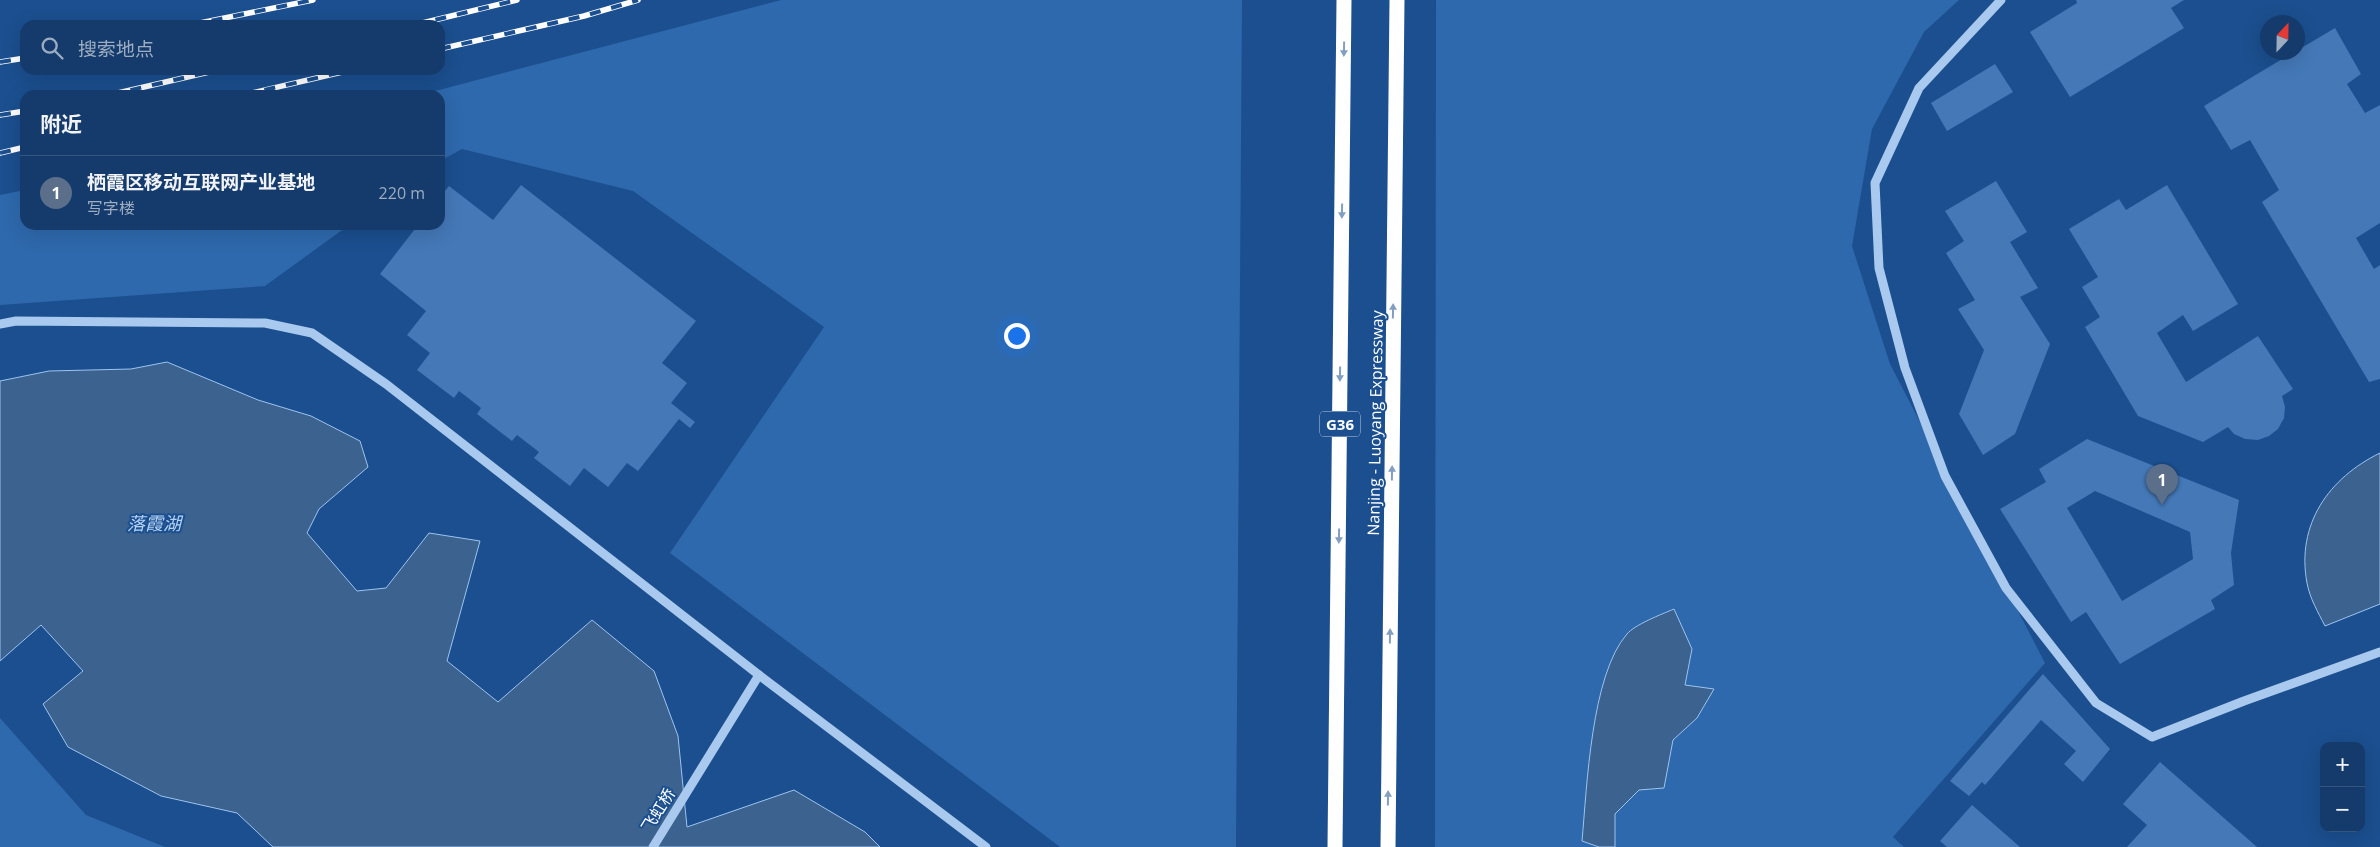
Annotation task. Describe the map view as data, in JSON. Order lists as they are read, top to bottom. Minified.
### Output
{"streets":{"highway":["Nanjing - Luoyang Expressway","G36"],"lane":["飞虹桥"]},"water":["落霞湖"],"north":"top","page":{"search":"搜索地点","heading":"附近","list":[{"mark":"1","name":"栖霞区移动互联网产业基地","note":"写字楼","value":"220 m"}],"pins":"1","map_buttons":["+","−"]}}
